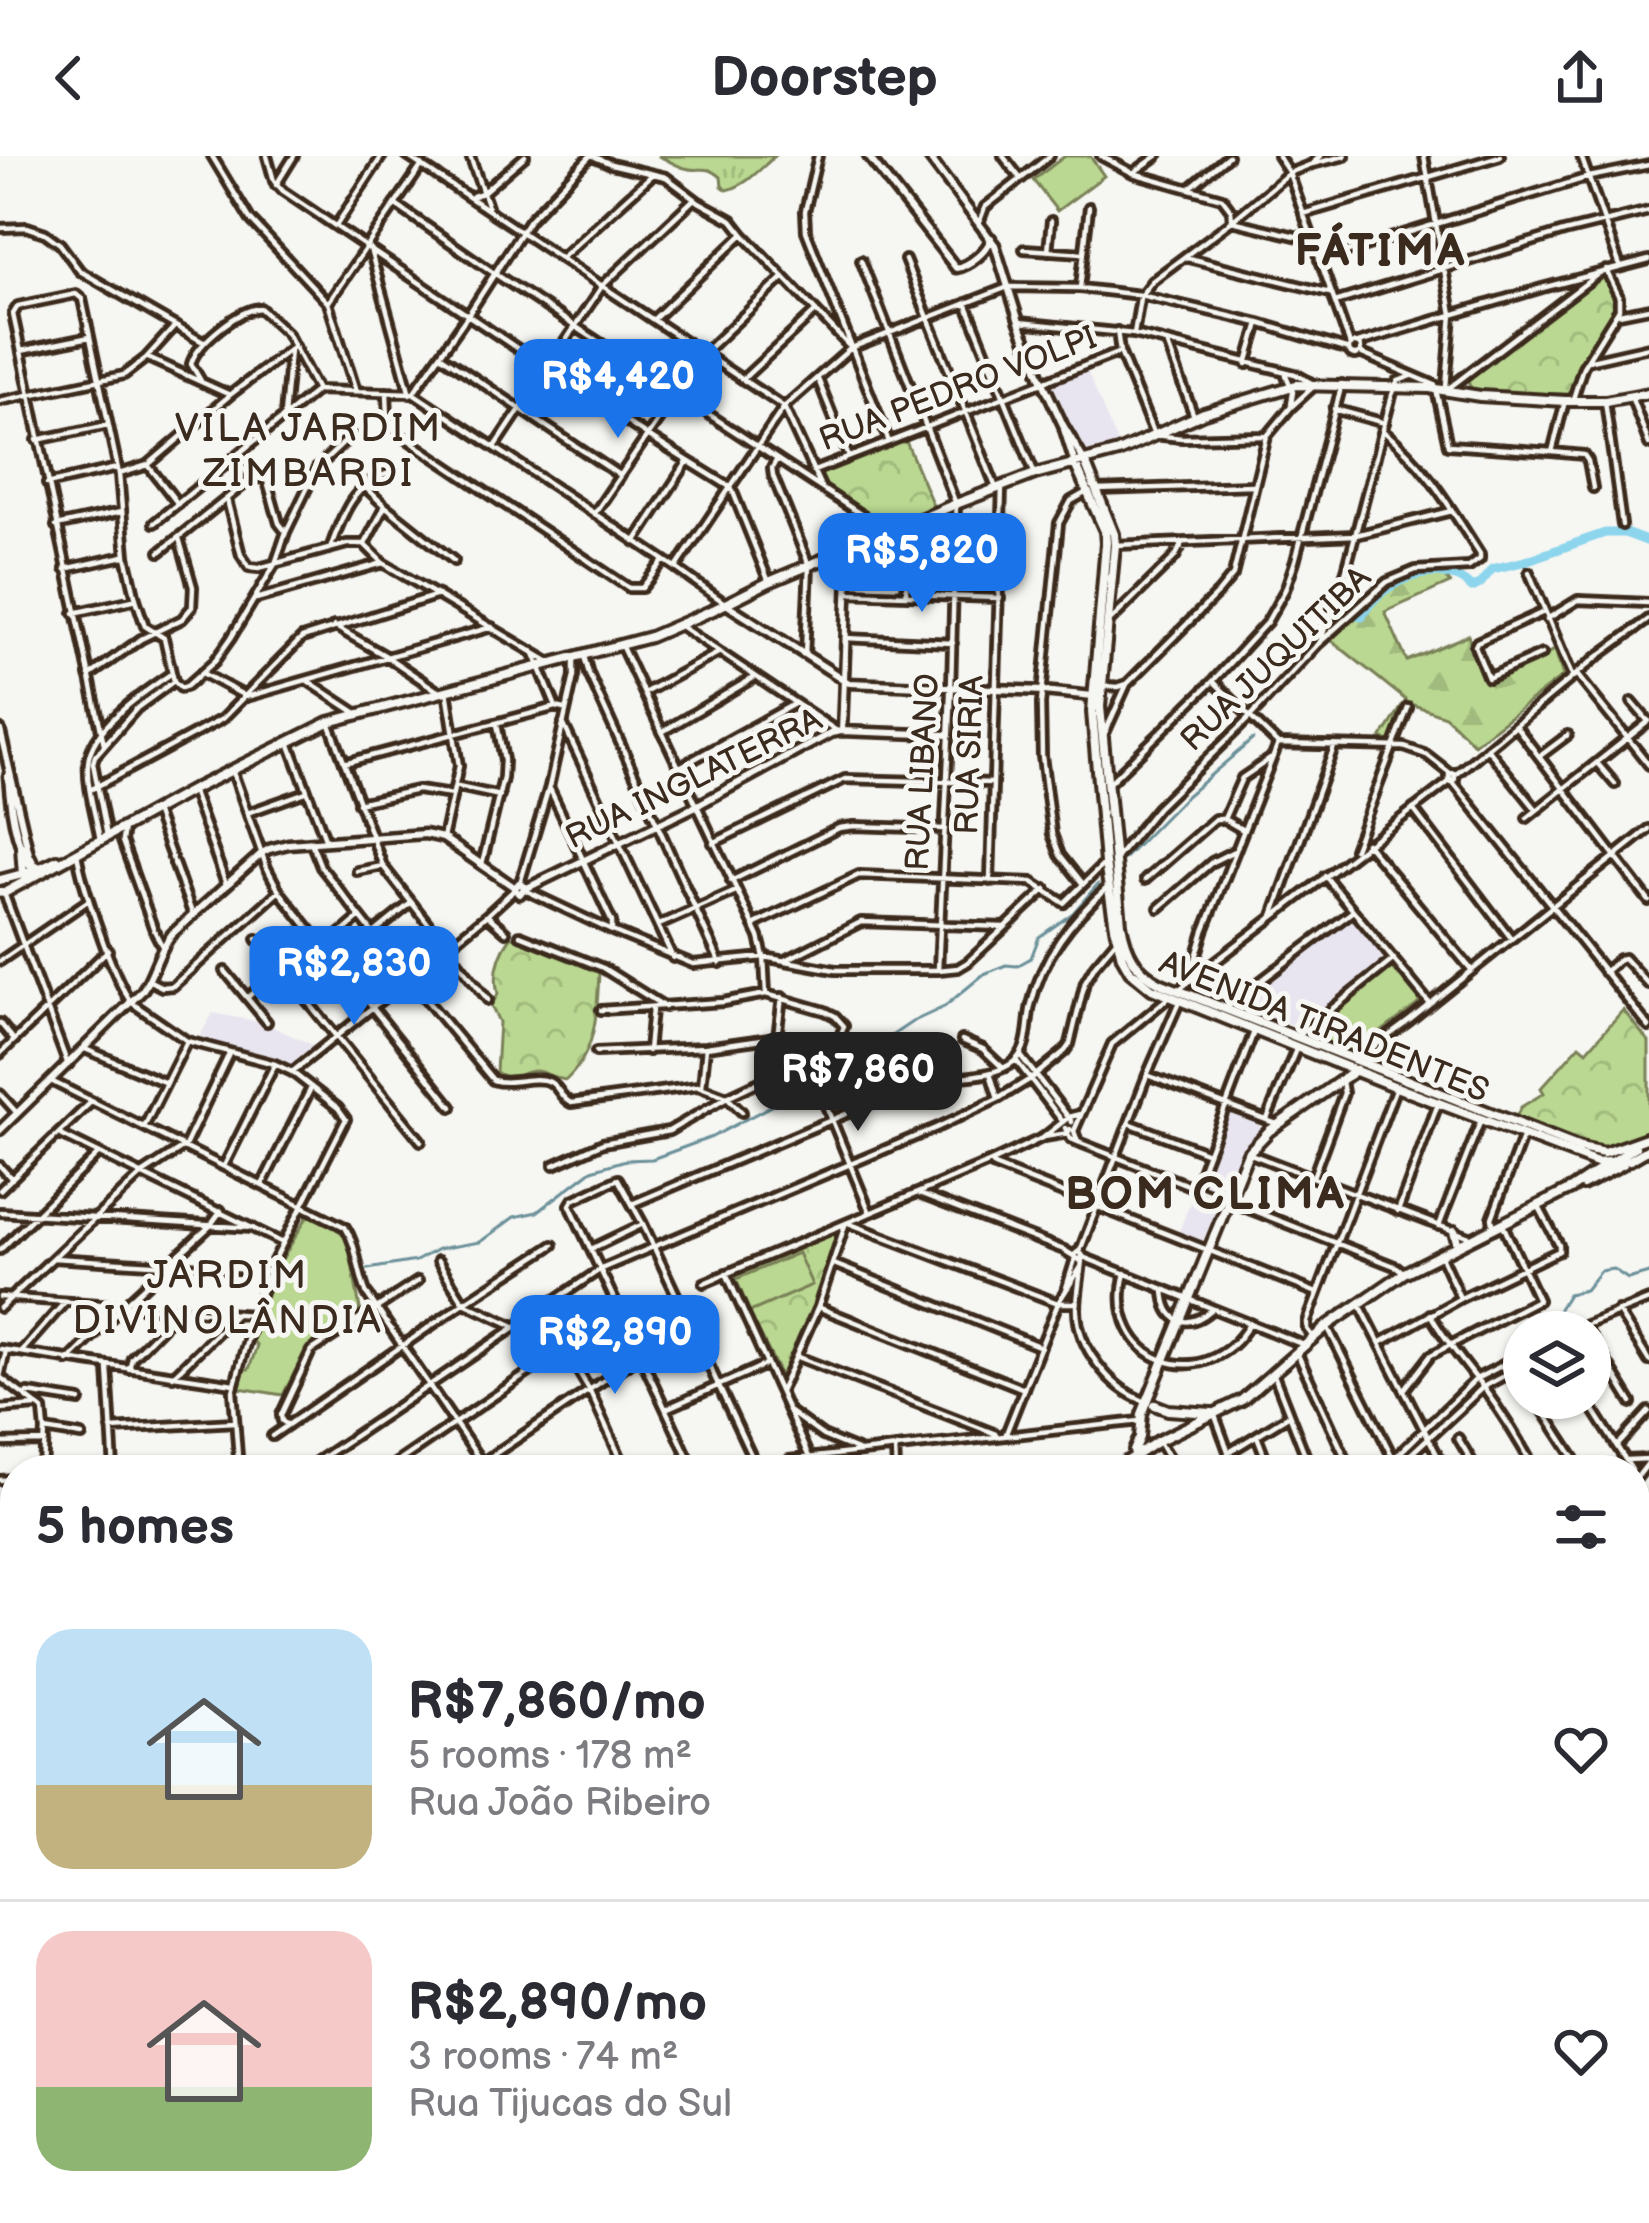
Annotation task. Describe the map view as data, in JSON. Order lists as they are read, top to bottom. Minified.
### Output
{"streets":{"main road":["AVENIDA TIRADENTES"],"street":["RUA PEDRO VOLPI","RUA JUQUITIBA","RUA SIRIA","RUA LIBANO","RUA INGLATERRA"]},"crossings":[["RUA JUQUITIBA","AVENIDA TIRADENTES"],["RUA LIBANO","RUA INGLATERRA"]],"districts":["FÁTIMA","VILA JARDIM ZIMBARDI","BOM CLIMA","JARDIM DIVINOLÂNDIA"],"page":{"header":"Doorstep","price":["R$4,420","R$5,820","R$2,830","R$7,860","R$2,890"],"heading":"5 homes","list":[{"name":"R$7,860/mo","note":"5 rooms · 178 m² · Rua João Ribeiro"},{"name":"R$2,890/mo","note":"3 rooms · 74 m² · Rua Tijucas do Sul"}]}}
